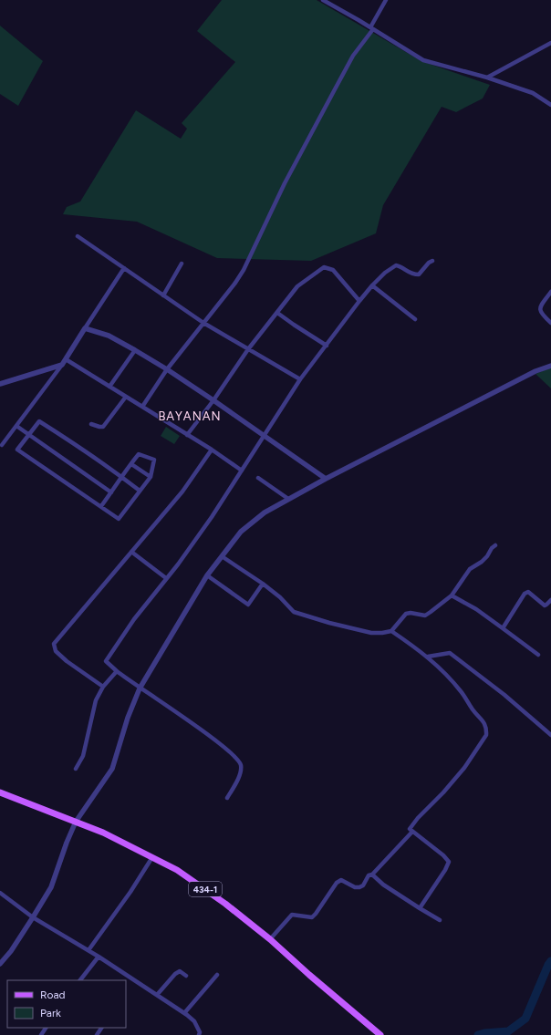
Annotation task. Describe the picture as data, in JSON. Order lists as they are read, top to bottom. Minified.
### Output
{"streets":{"main road":["434-1"]},"districts":["BAYANAN"],"legend":["Road","Park"]}
